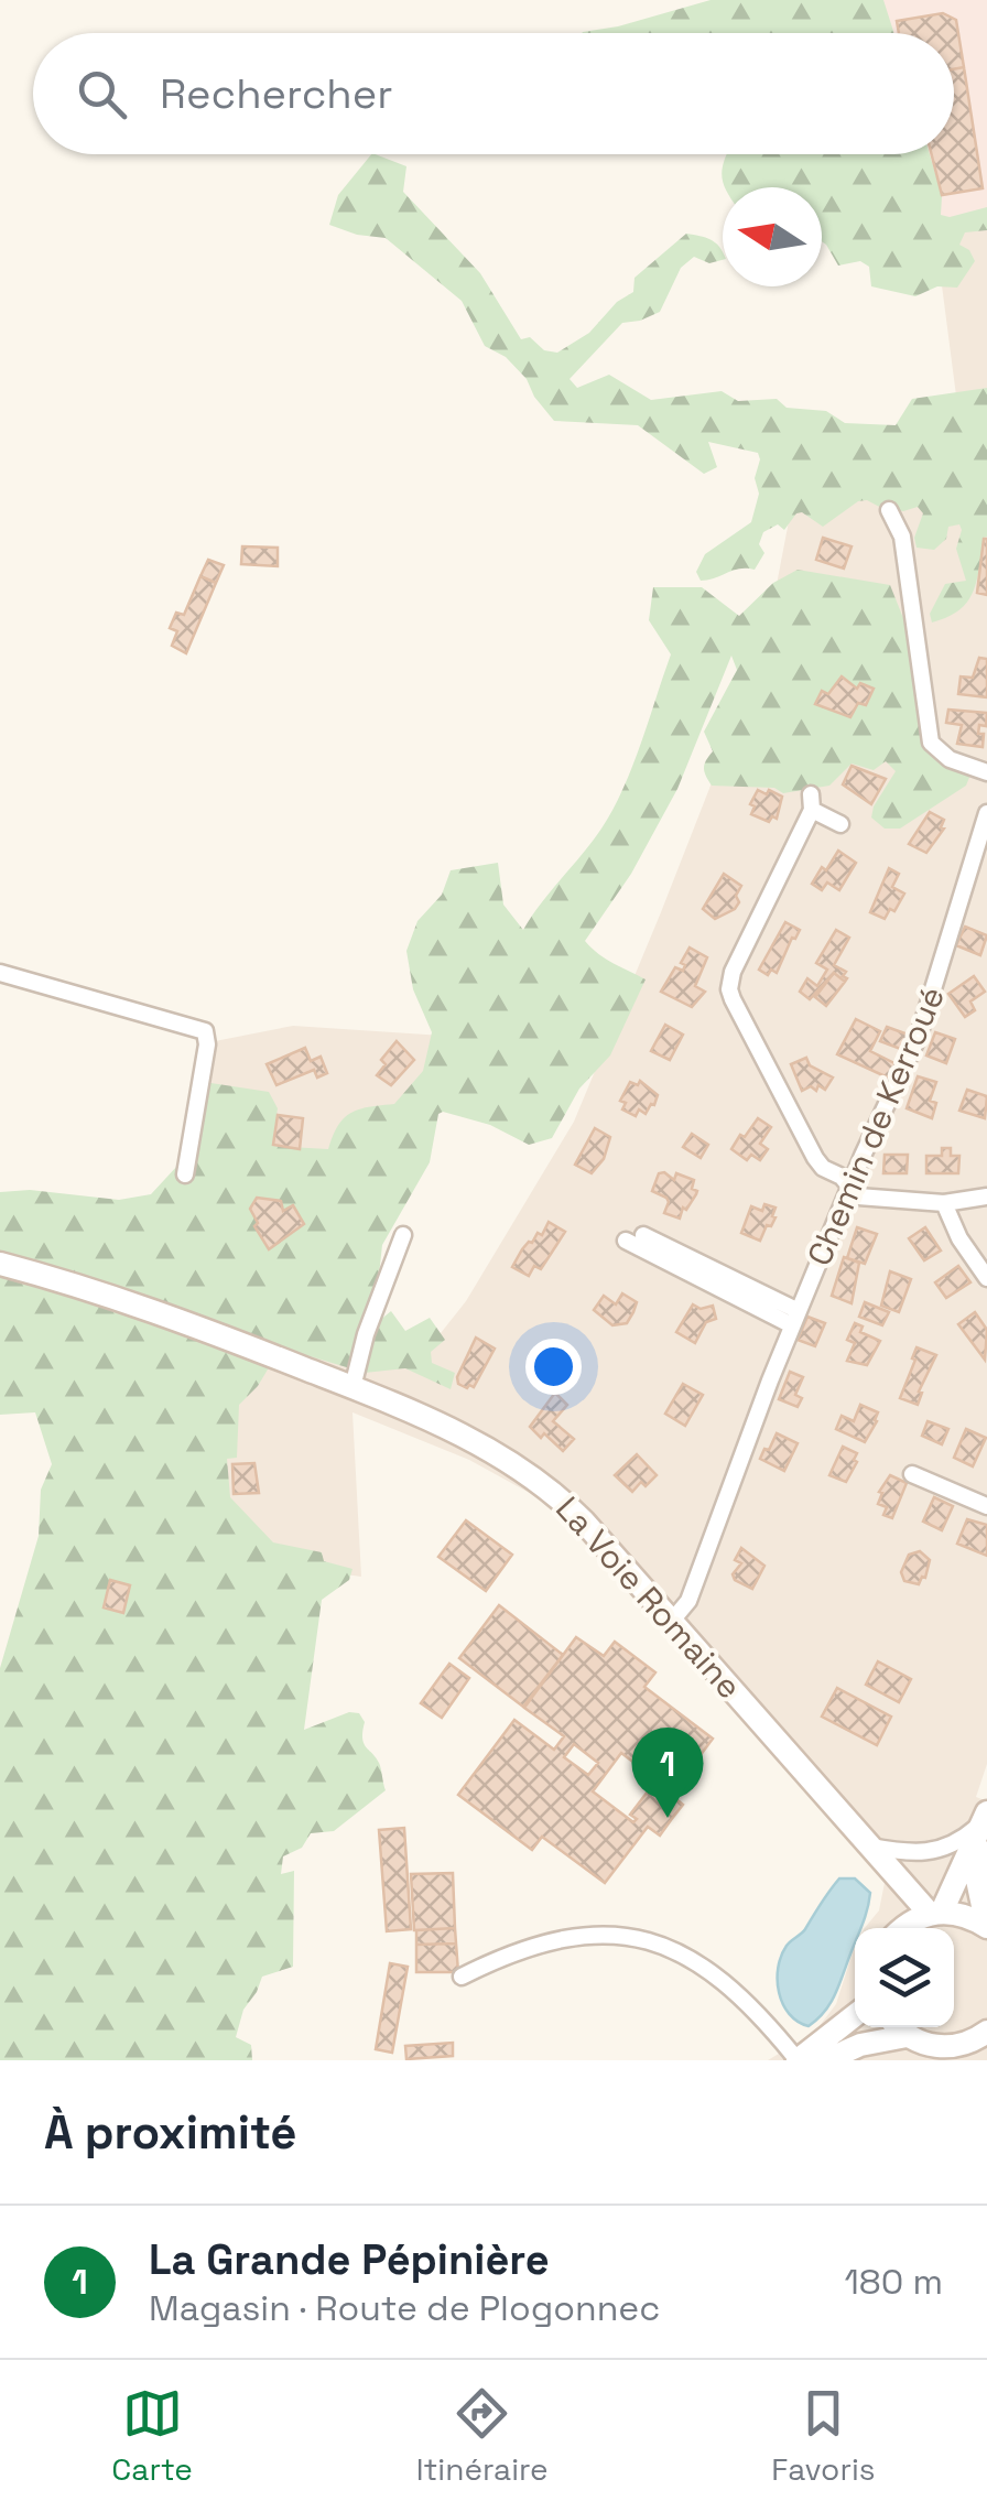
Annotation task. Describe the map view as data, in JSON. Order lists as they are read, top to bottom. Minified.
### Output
{"streets":{"street":["Chemin de Kerroué","La Voie Romaine"]},"crossings":[["Chemin de Kerroué","La Voie Romaine"]],"north":"left","page":{"search":"Rechercher","pins":"1","heading":"À proximité","list":[{"mark":"1","name":"La Grande Pépinière","note":"Magasin · Route de Plogonnec","value":"180 m"}],"nav":["Carte","Itinéraire","Favoris"]}}
